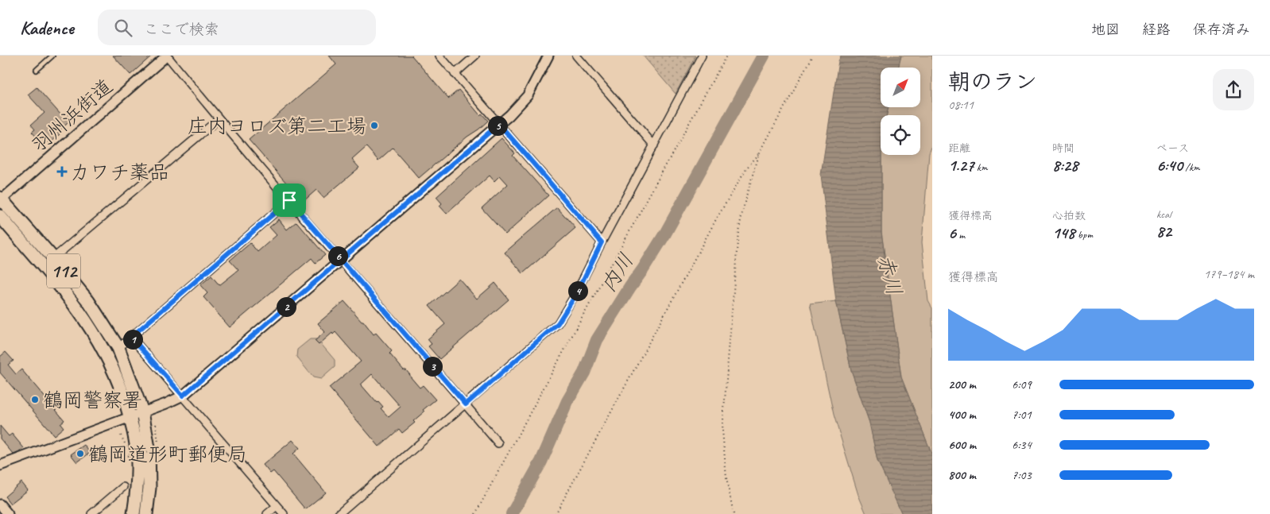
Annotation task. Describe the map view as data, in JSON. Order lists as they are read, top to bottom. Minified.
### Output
{"streets":{"highway":["112"],"street":["羽州浜街道"]},"crossings":[["羽州浜街道","112"]],"water":["内川","赤川"],"places":{"other":["庄内ヨロズ第二工場","鶴岡警察署","鶴岡道形町郵便局"],"health":["カワチ薬品"]},"north":"top right","page":{"header":"Kadence","search":"ここで検索","nav":["地図","経路","保存済み"],"heading":["朝のラン","08:11"],"pins":["5","6","4","2","1","3"],"stats":[["距離","1.27 km"],["時間","8:28"],["ペース","6:40 /km"],["獲得標高","6 m"],["心拍数","148 bpm"],["kcal","82"]],"chart":["獲得標高","179–184 m"],"list":[{"name":"200 m","note":"6:09"},{"name":"400 m","note":"7:01"},{"name":"600 m","note":"6:34"},{"name":"800 m","note":"7:03"}]}}
